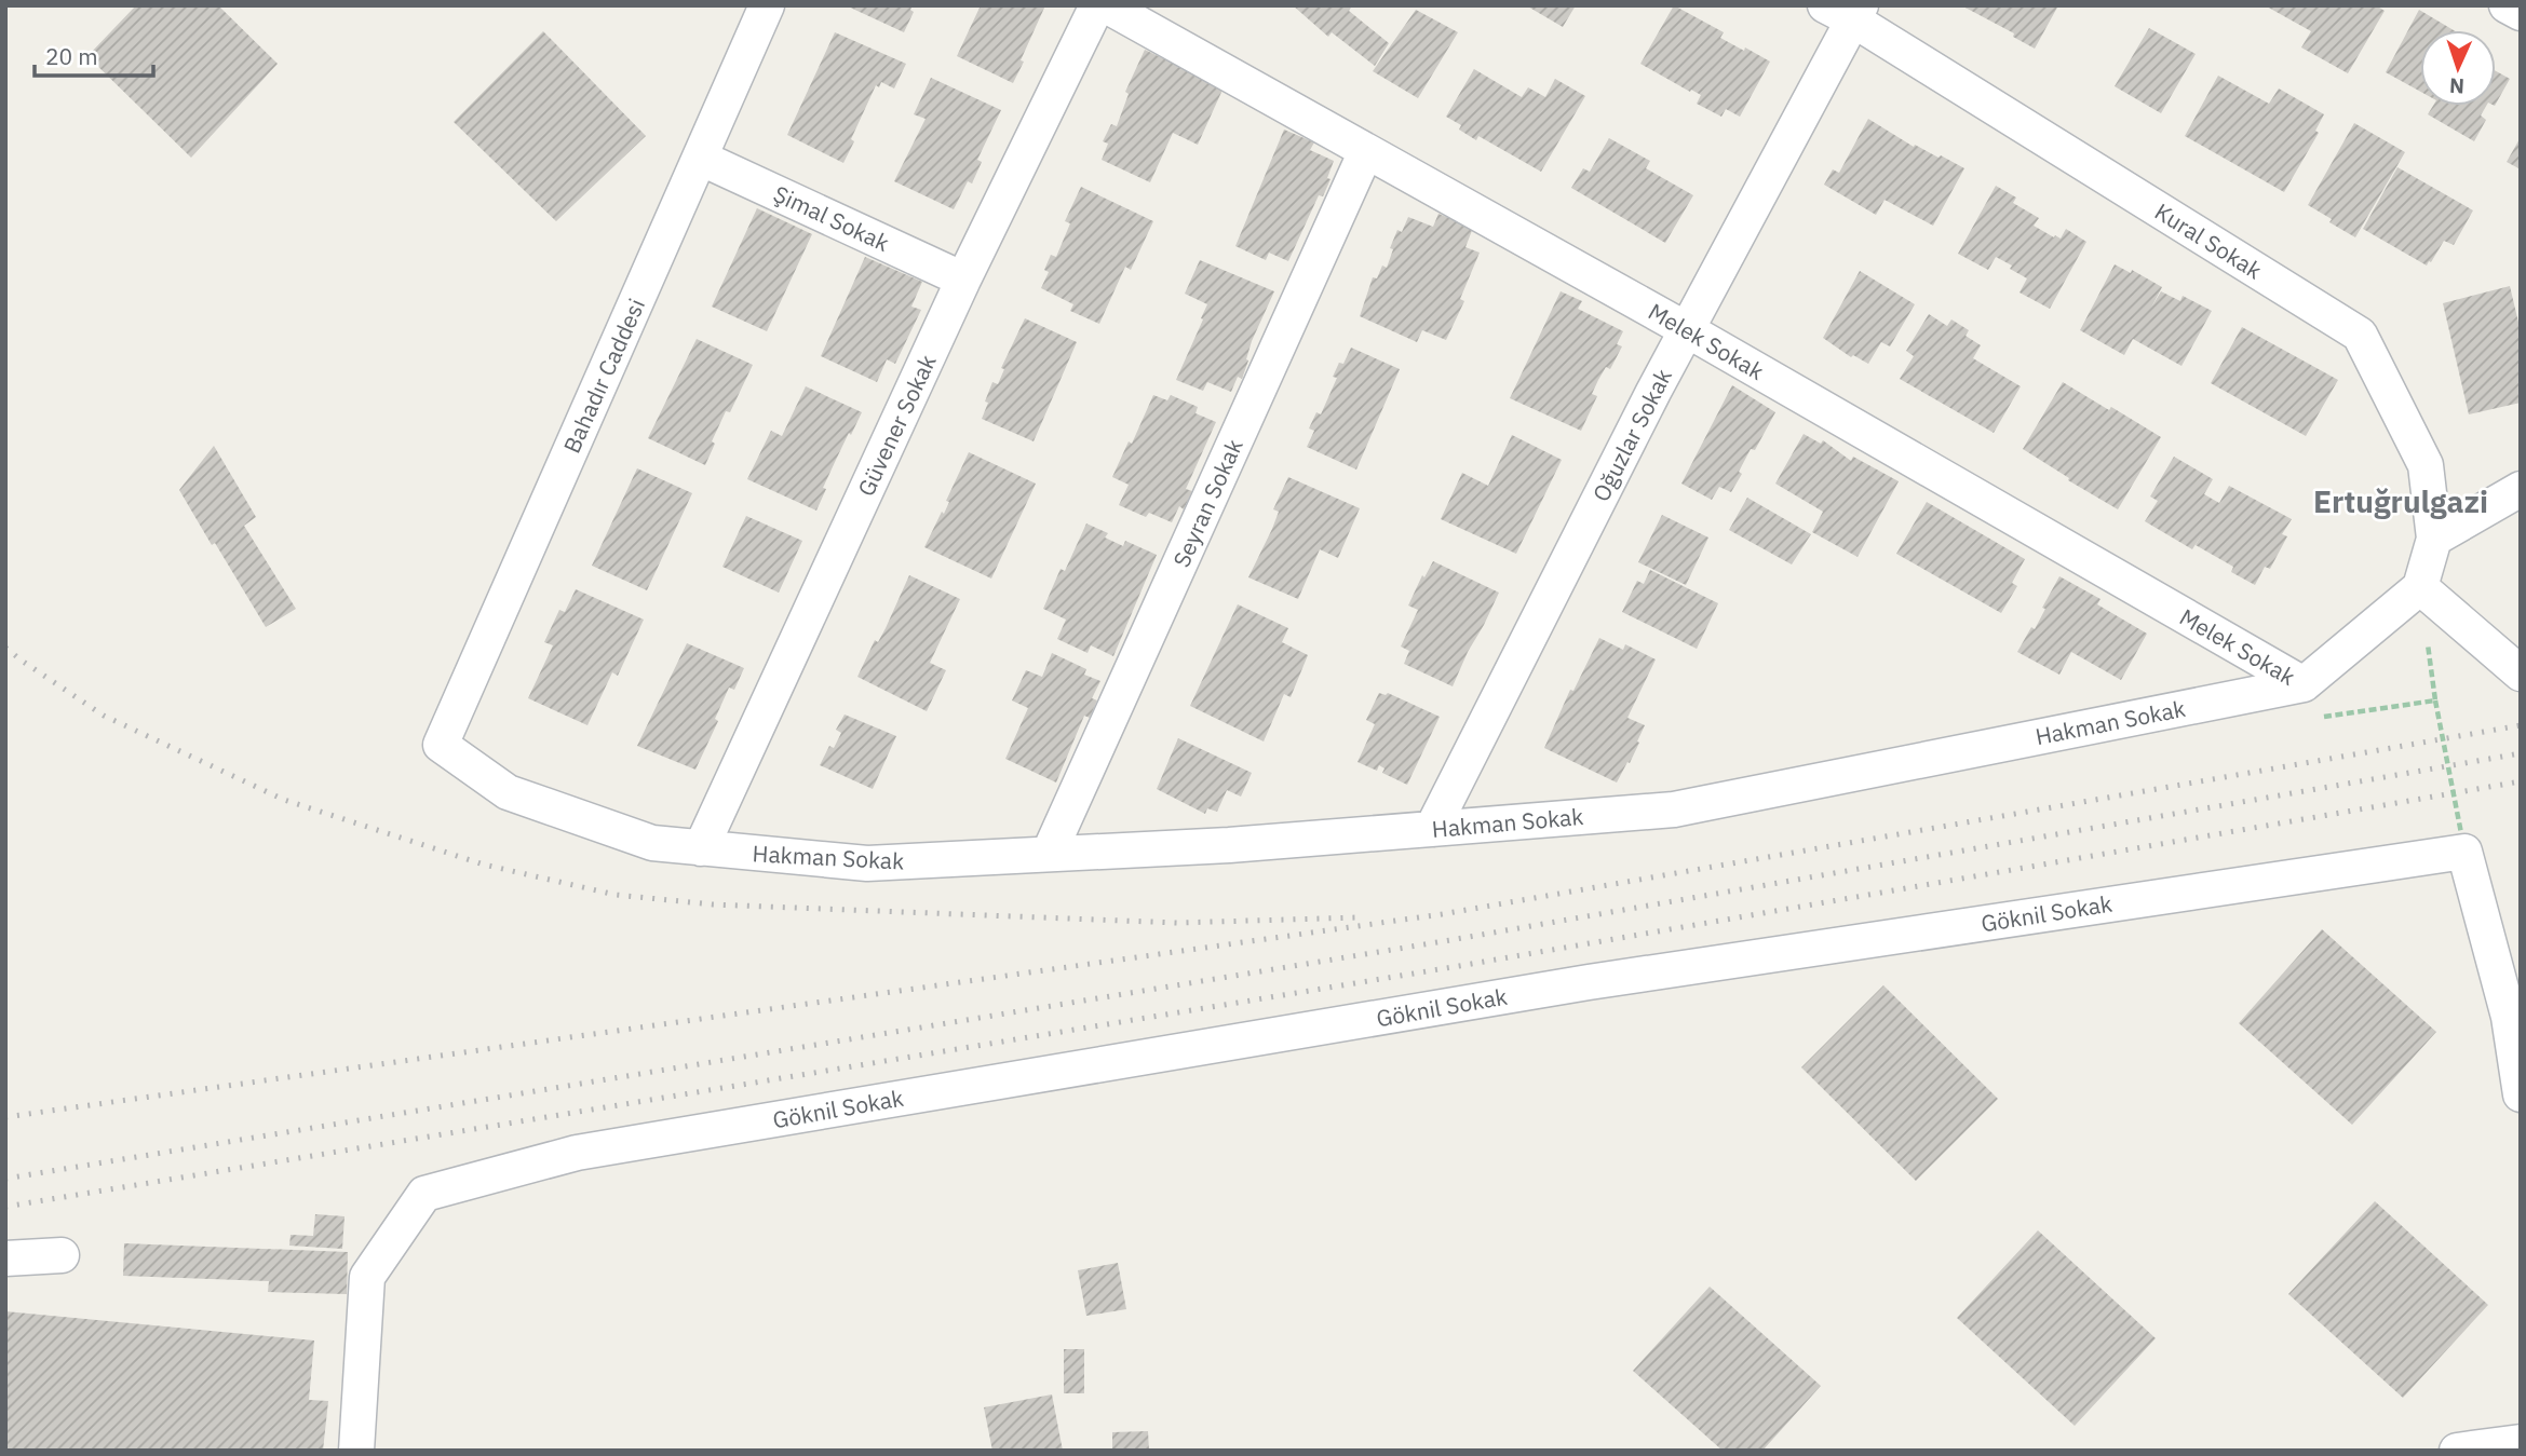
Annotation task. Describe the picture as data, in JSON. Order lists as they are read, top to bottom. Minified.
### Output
{"streets":{"street":["Şimal Sokak","Kural Sokak","Melek Sokak","Bahadır Caddesi","Güvener Sokak","Oğuzlar Sokak","Seyran Sokak","Hakman Sokak","Göknil Sokak"]},"crossings":[["Şimal Sokak","Bahadır Caddesi"],["Şimal Sokak","Güvener Sokak"],["Kural Sokak","Oğuzlar Sokak"],["Kural Sokak","Hakman Sokak"],["Melek Sokak","Oğuzlar Sokak"],["Melek Sokak","Seyran Sokak"],["Melek Sokak","Hakman Sokak"],["Bahadır Caddesi","Hakman Sokak"],["Güvener Sokak","Hakman Sokak"],["Oğuzlar Sokak","Hakman Sokak"],["Seyran Sokak","Hakman Sokak"]],"districts":["Ertuğrulgazi"],"scale_bar":"20 m","north":"bottom"}
